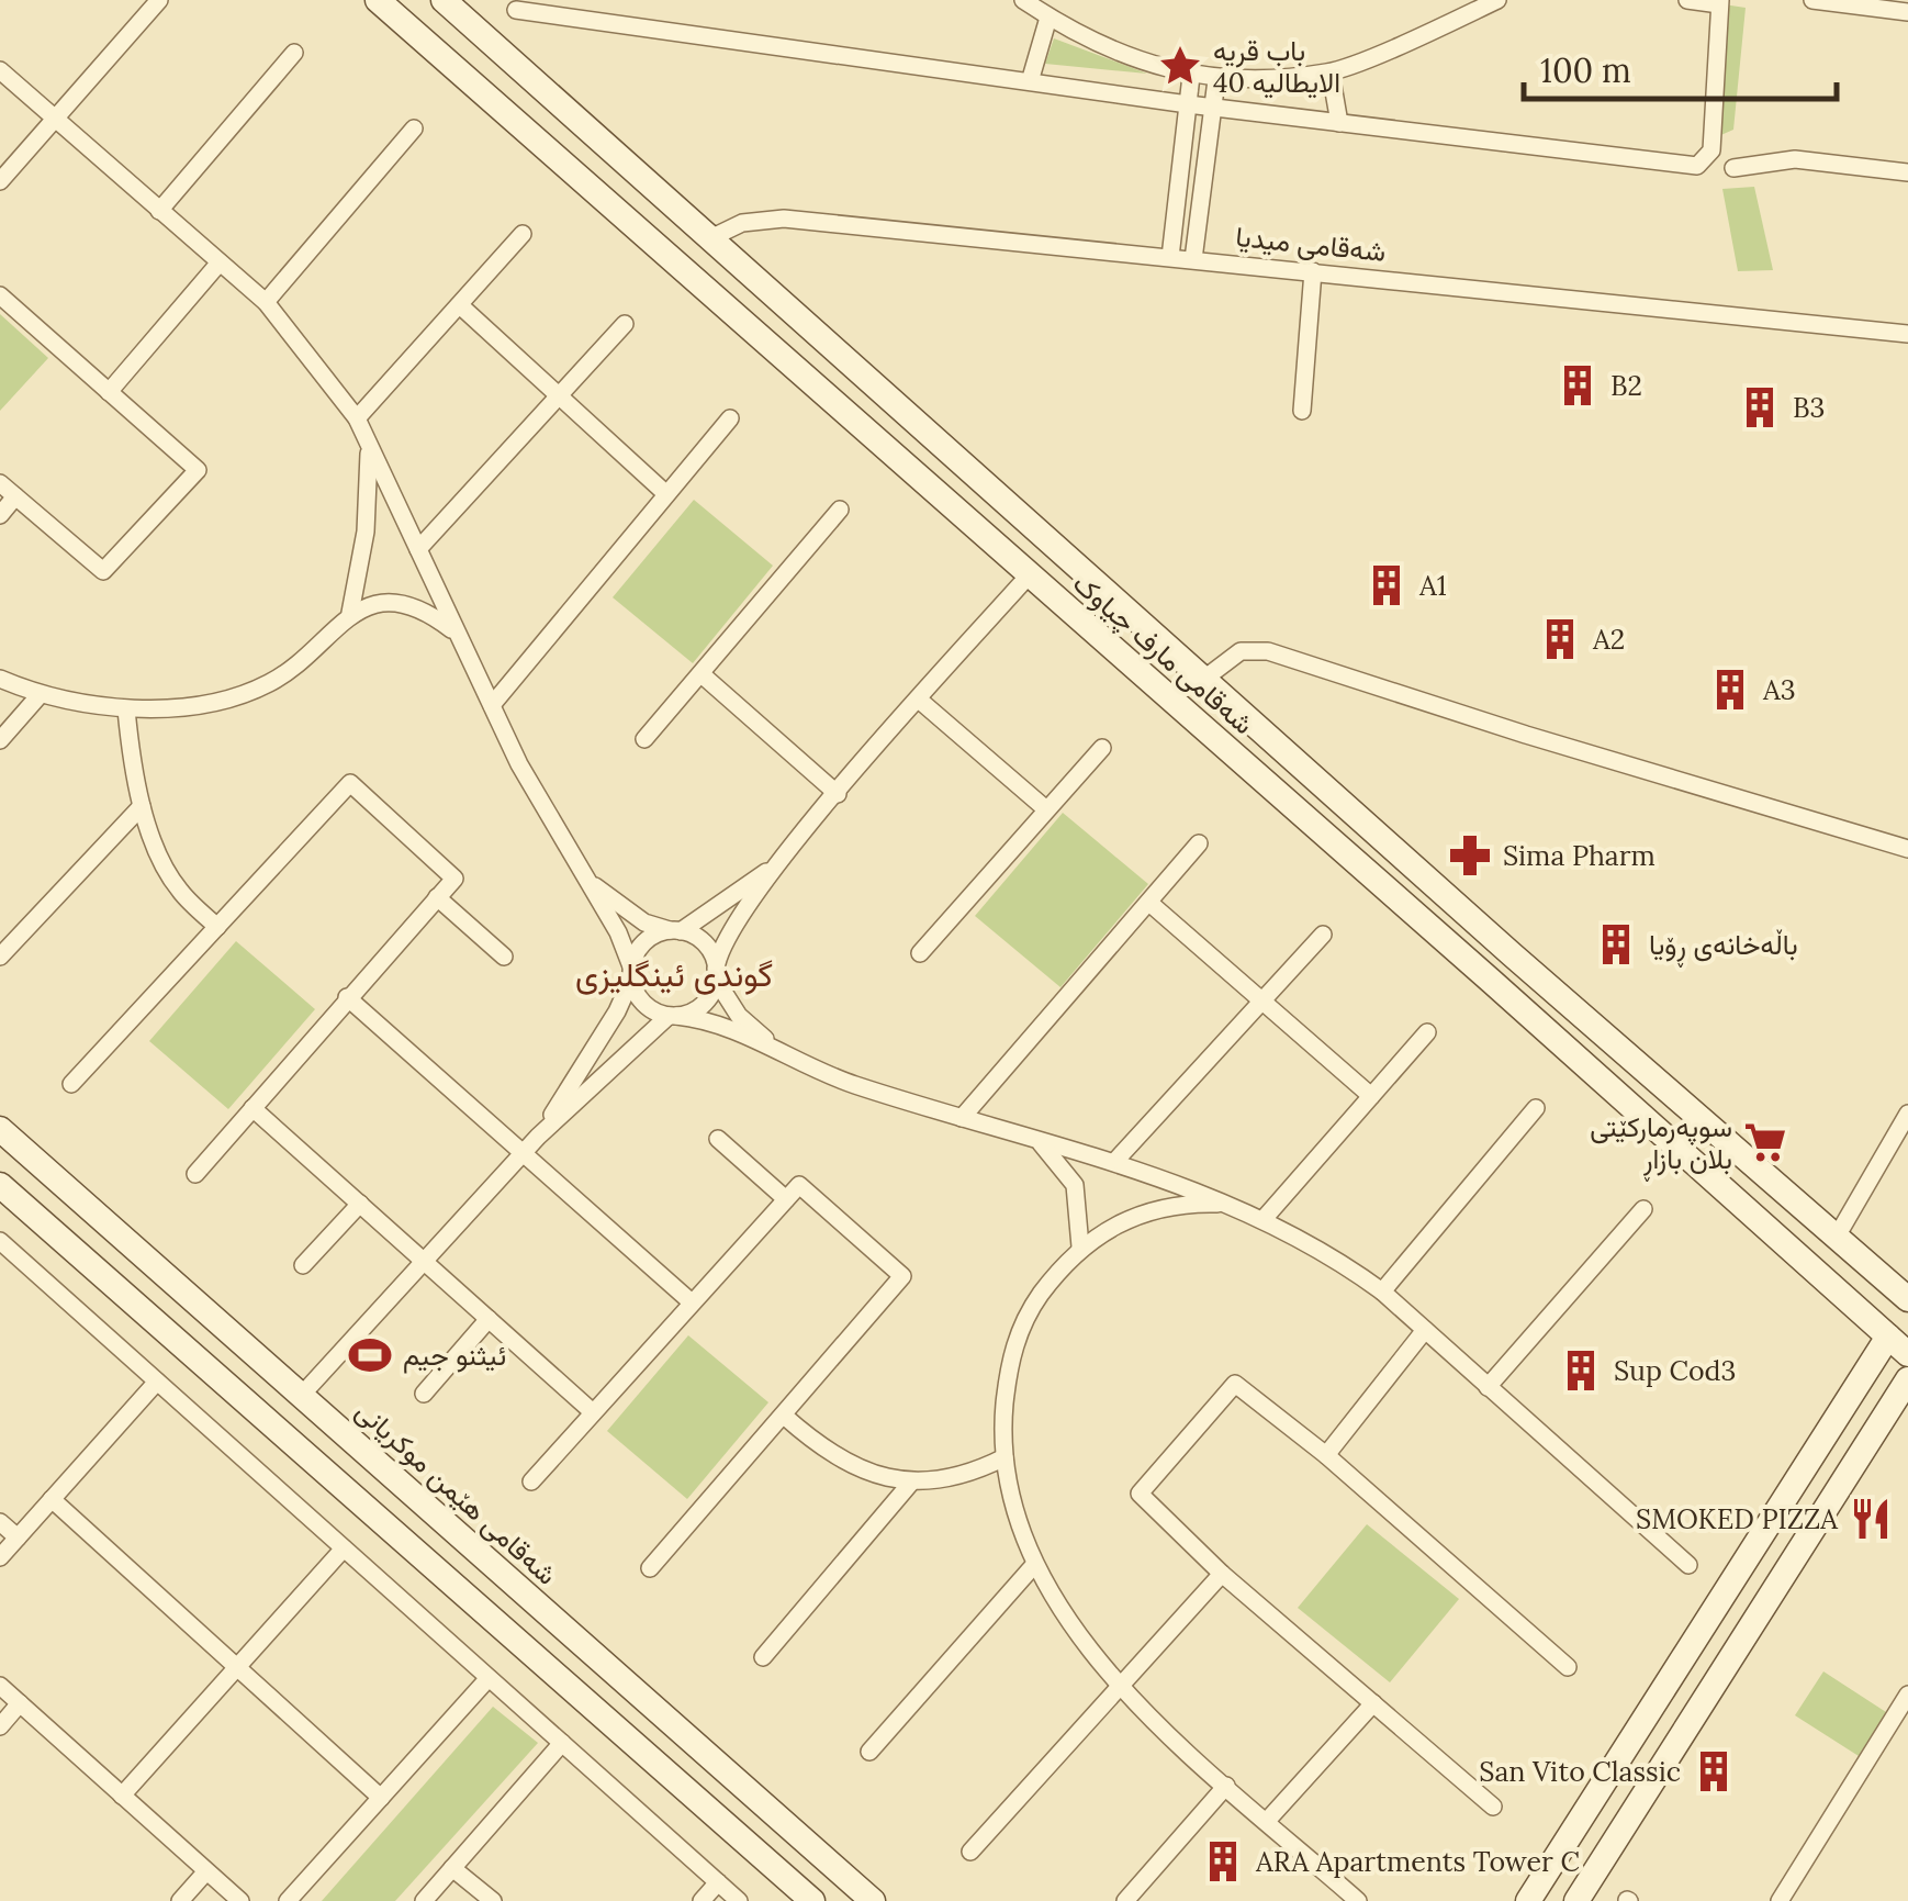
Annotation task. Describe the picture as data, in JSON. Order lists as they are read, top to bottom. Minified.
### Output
{"streets":{"street":["شەقامی میدیا","شەقامی مارف چیاوک","شەقامی هێمن موکریانی"]},"crossings":[["شەقامی میدیا","شەقامی مارف چیاوک"]],"districts":["گوندی ئینگلیزی"],"places":{"place":["باب قريه الايطاليه 40"],"building":["B2","B3","A1","A2","A3","باڵەخانەی ڕۆیا","Sup Cod3","San Vito Classic","ARA Apartments Tower C"],"pharmacy":["Sima Pharm"],"supermarket":["سوپەرمارکێتی بلان بازاڕ"],"sports":["ئيثنو جيم"],"restaurant":["SMOKED PIZZA"]},"scale_bar":"100 m"}
